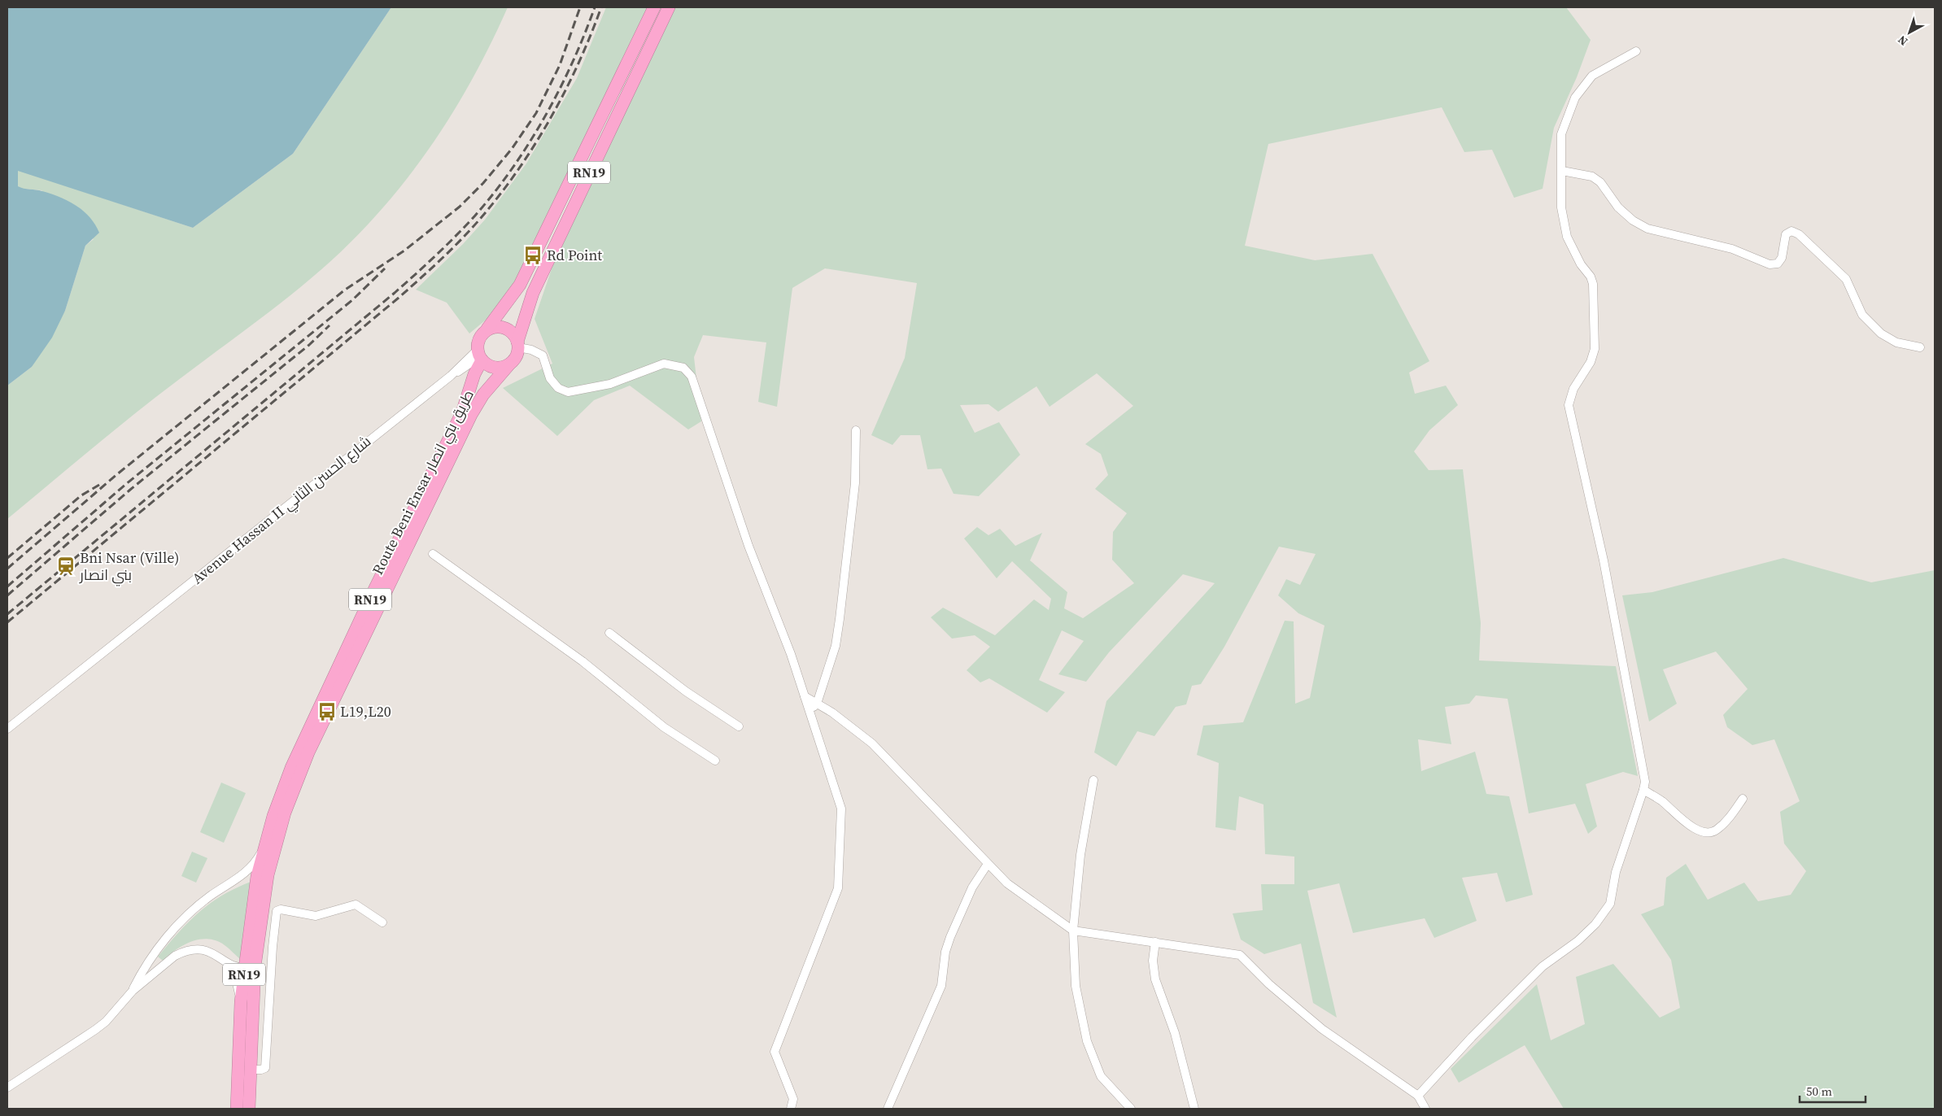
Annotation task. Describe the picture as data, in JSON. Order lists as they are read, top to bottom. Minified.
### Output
{"streets":{"highway":["RN19","Route Beni Ensar طريق بني انصار"],"street":["Avenue Hassan II شارع الحسن الثاني"]},"crossings":[["RN19","Route Beni Ensar طريق بني انصار"],["RN19","Avenue Hassan II شارع الحسن الثاني"],["Route Beni Ensar طريق بني انصار","Avenue Hassan II شارع الحسن الثاني"]],"places":{"bus stop":["Rd Point","L19,L20"],"station":["Bni Nsar (Ville) بني انصار"]},"scale_bar":"50 m","north":"bottom left"}
